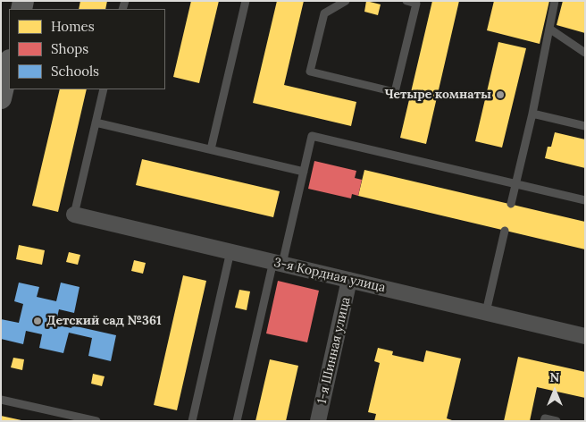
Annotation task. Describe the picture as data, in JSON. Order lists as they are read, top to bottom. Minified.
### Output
{"streets":{"street":["3-я Кордная улица","1-я Шинная улица"]},"crossings":[["3-я Кордная улица","1-я Шинная улица"]],"places":["Четыре комнаты","Детский сад №361"],"legend":["Homes","Shops","Schools"],"north":"top"}
